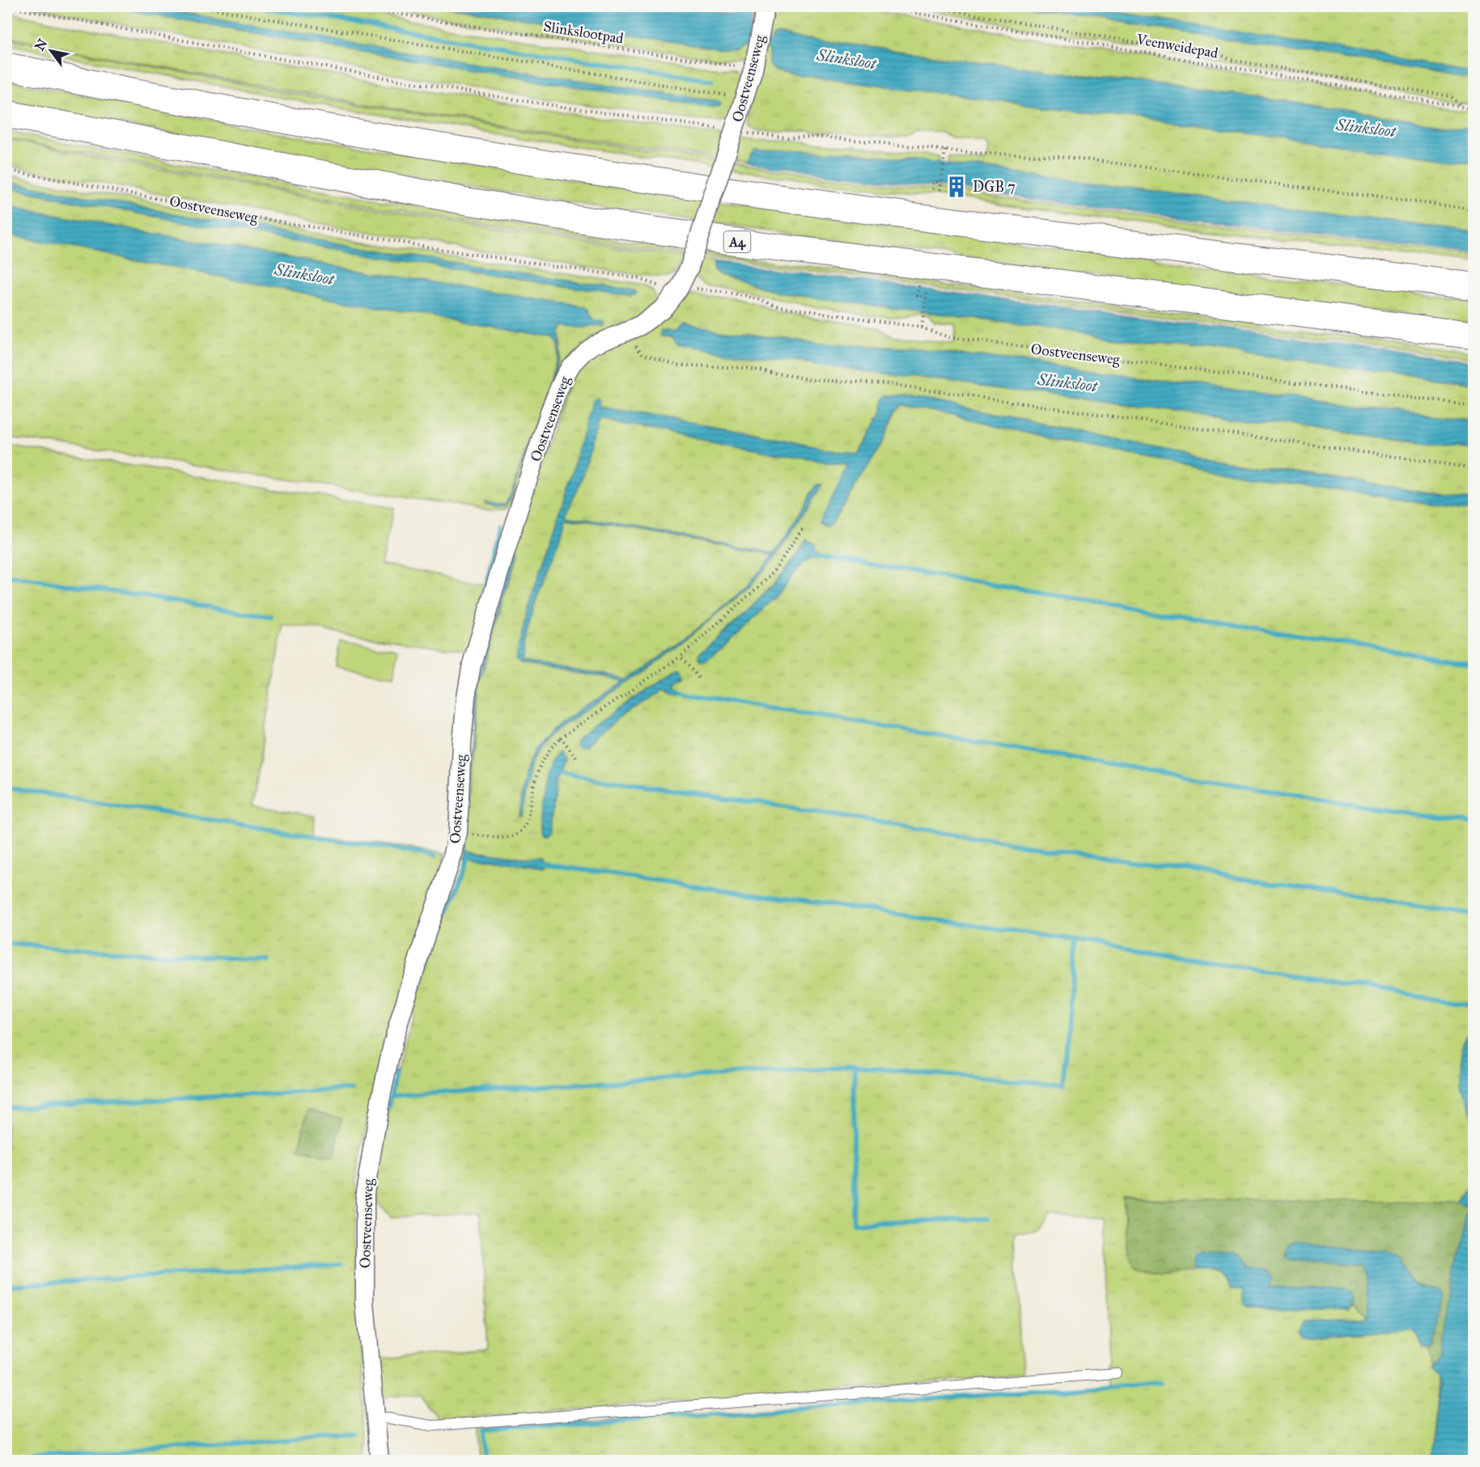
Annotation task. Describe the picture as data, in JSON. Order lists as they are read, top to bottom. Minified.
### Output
{"streets":{"highway":["A4"],"street":["Oostveenseweg"],"path":["Slinkslootpad","Veenweidepad"]},"crossings":[["Slinkslootpad","Oostveenseweg"]],"water":["Slinksloot"],"places":{"building":["DGB 7"]},"north":"top left"}
